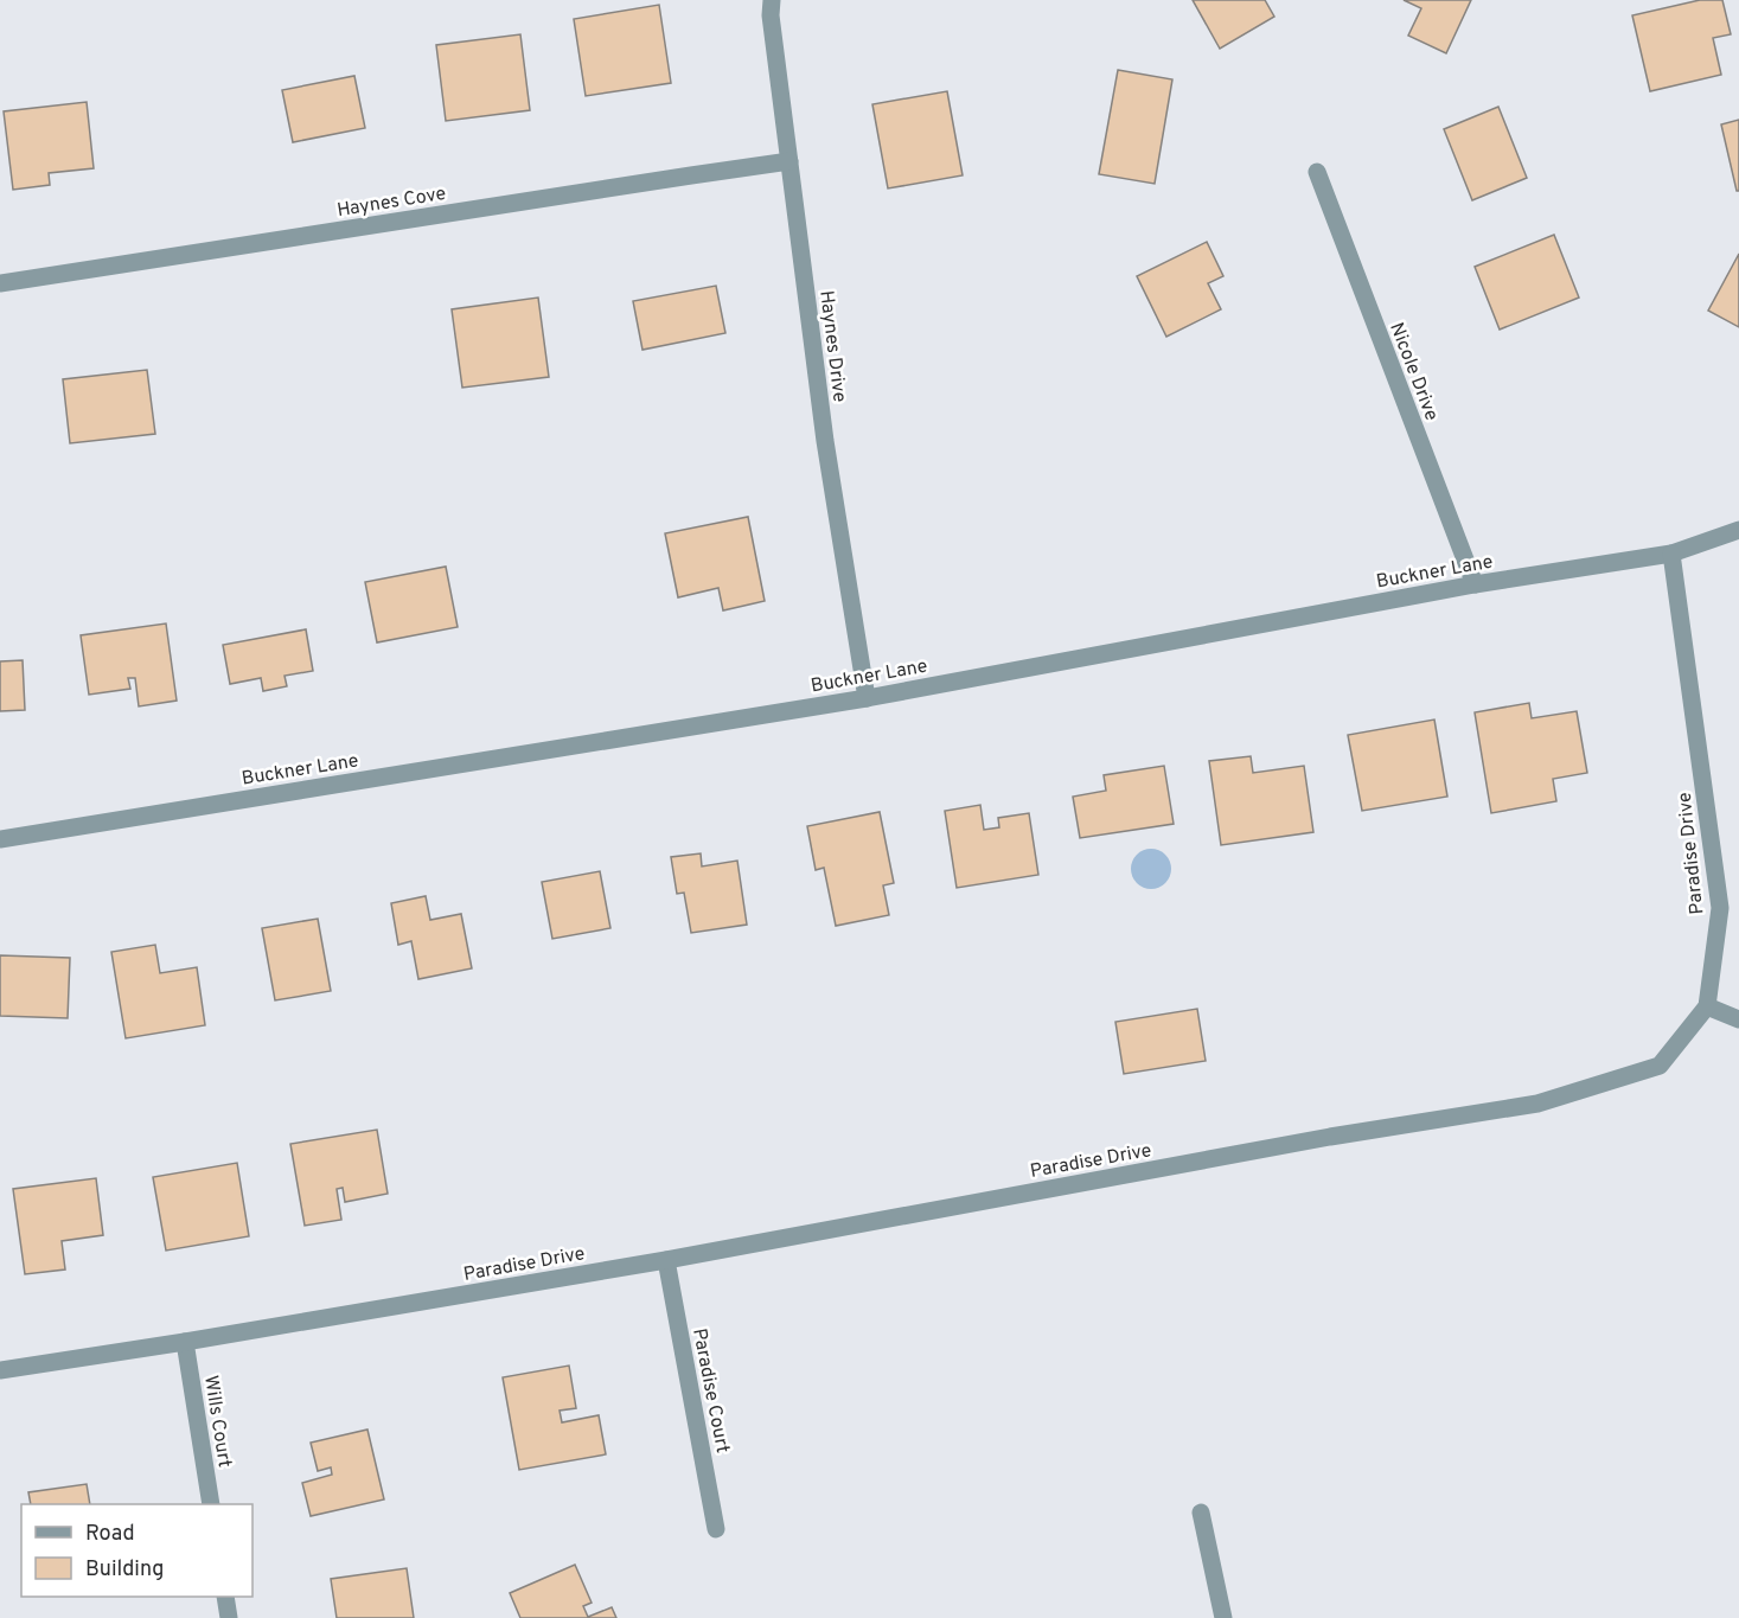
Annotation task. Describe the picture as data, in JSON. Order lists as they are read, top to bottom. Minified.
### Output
{"streets":{"street":["Haynes Cove","Haynes Drive","Nicole Drive","Buckner Lane","Paradise Drive","Paradise Court","Wills Court"]},"crossings":[["Haynes Cove","Haynes Drive"],["Haynes Drive","Buckner Lane"],["Nicole Drive","Buckner Lane"],["Buckner Lane","Paradise Drive"],["Paradise Drive","Paradise Court"],["Paradise Drive","Wills Court"]],"legend":["Road","Building"]}
